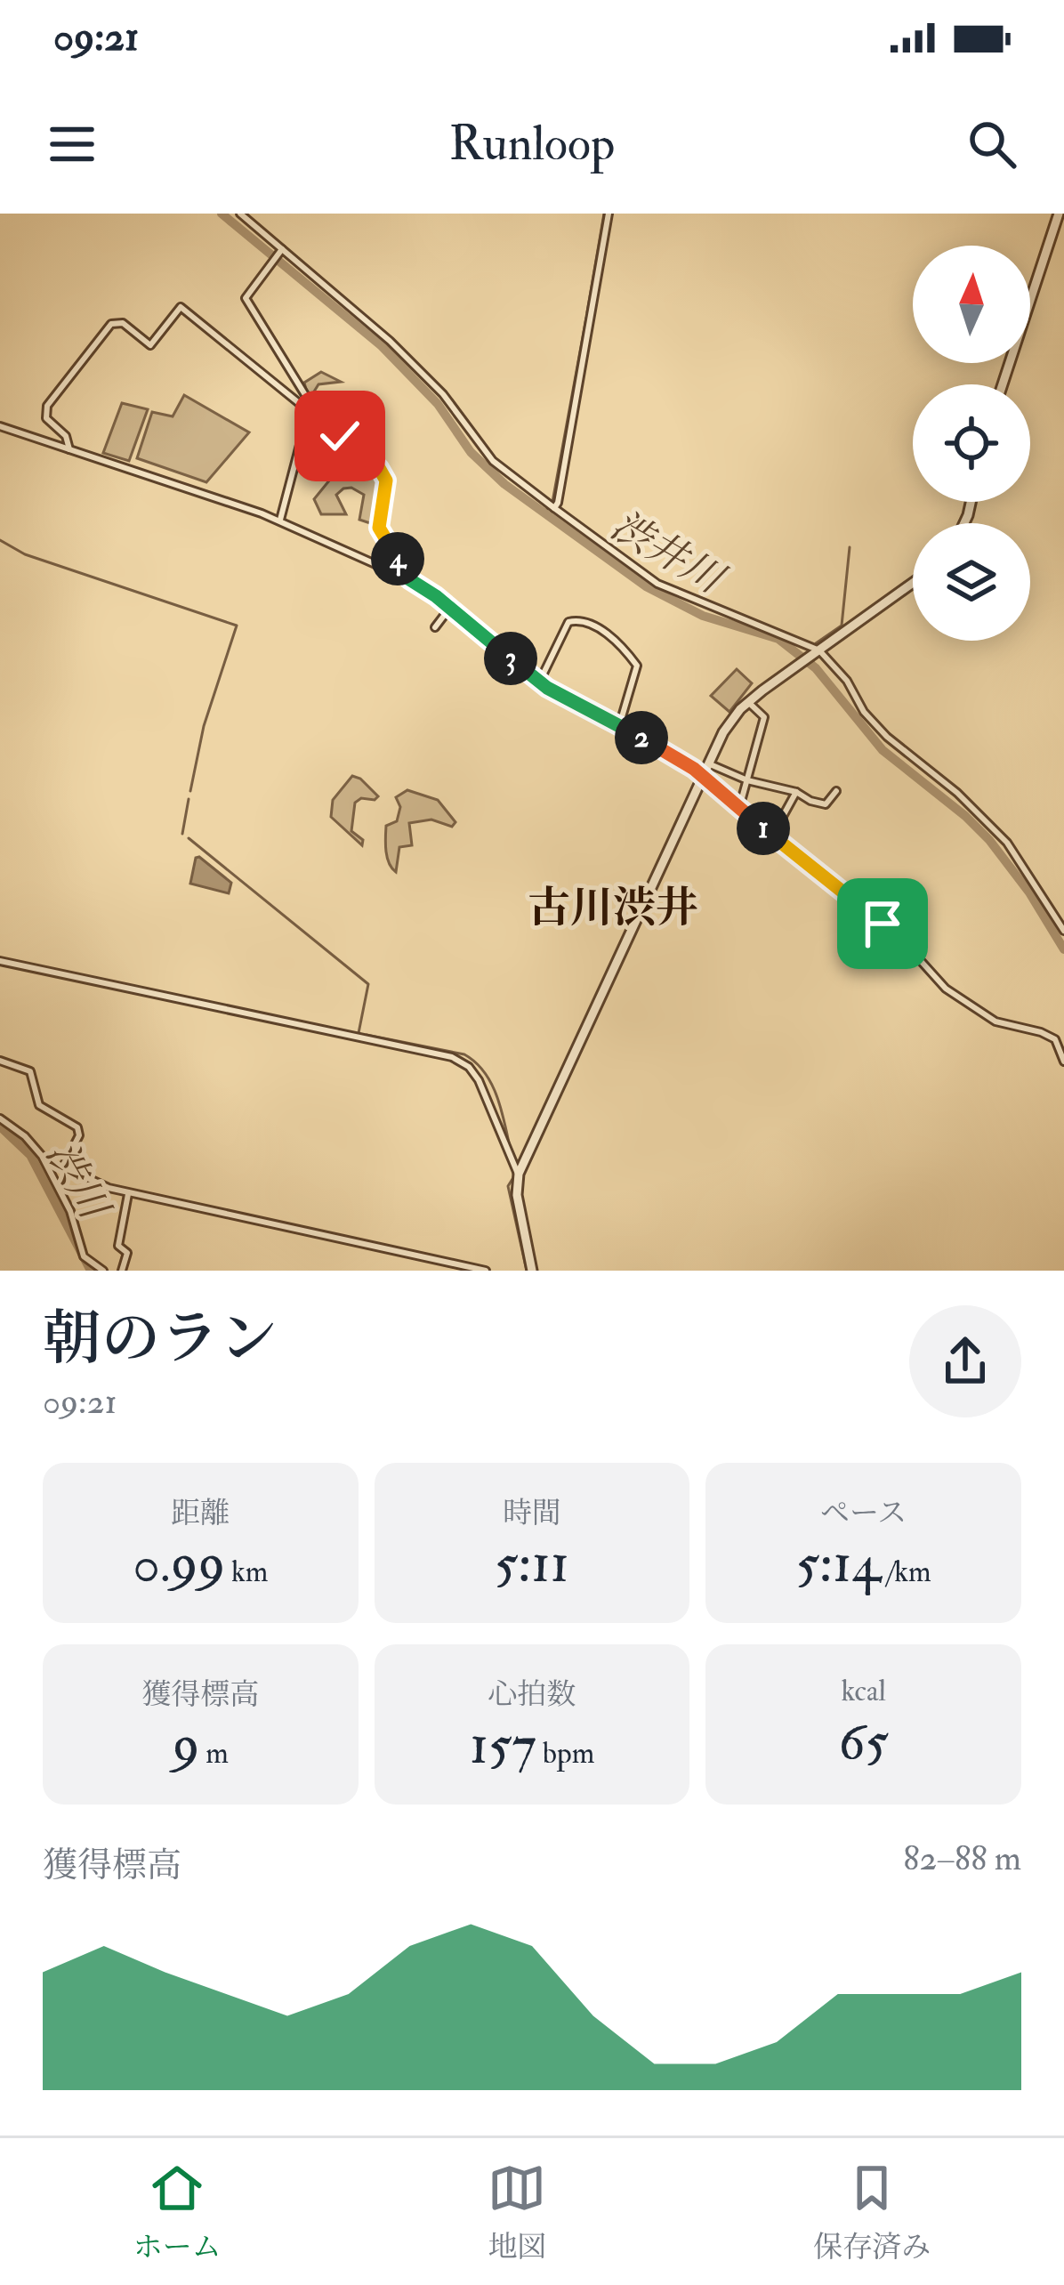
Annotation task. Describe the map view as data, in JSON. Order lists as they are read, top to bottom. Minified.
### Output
{"districts":["古川渋井"],"water":["渋井川","渋川"],"north":"top","page":{"status":"09:21","header":"Runloop","pins":["4","3","2","1"],"heading":["朝のラン","09:21"],"stats":[["距離","0.99 km"],["時間","5:11"],["ペース","5:14 /km"],["獲得標高","9 m"],["心拍数","157 bpm"],["kcal","65"]],"chart":["獲得標高","82–88 m"],"tabs":["ホーム","地図","保存済み"]}}
